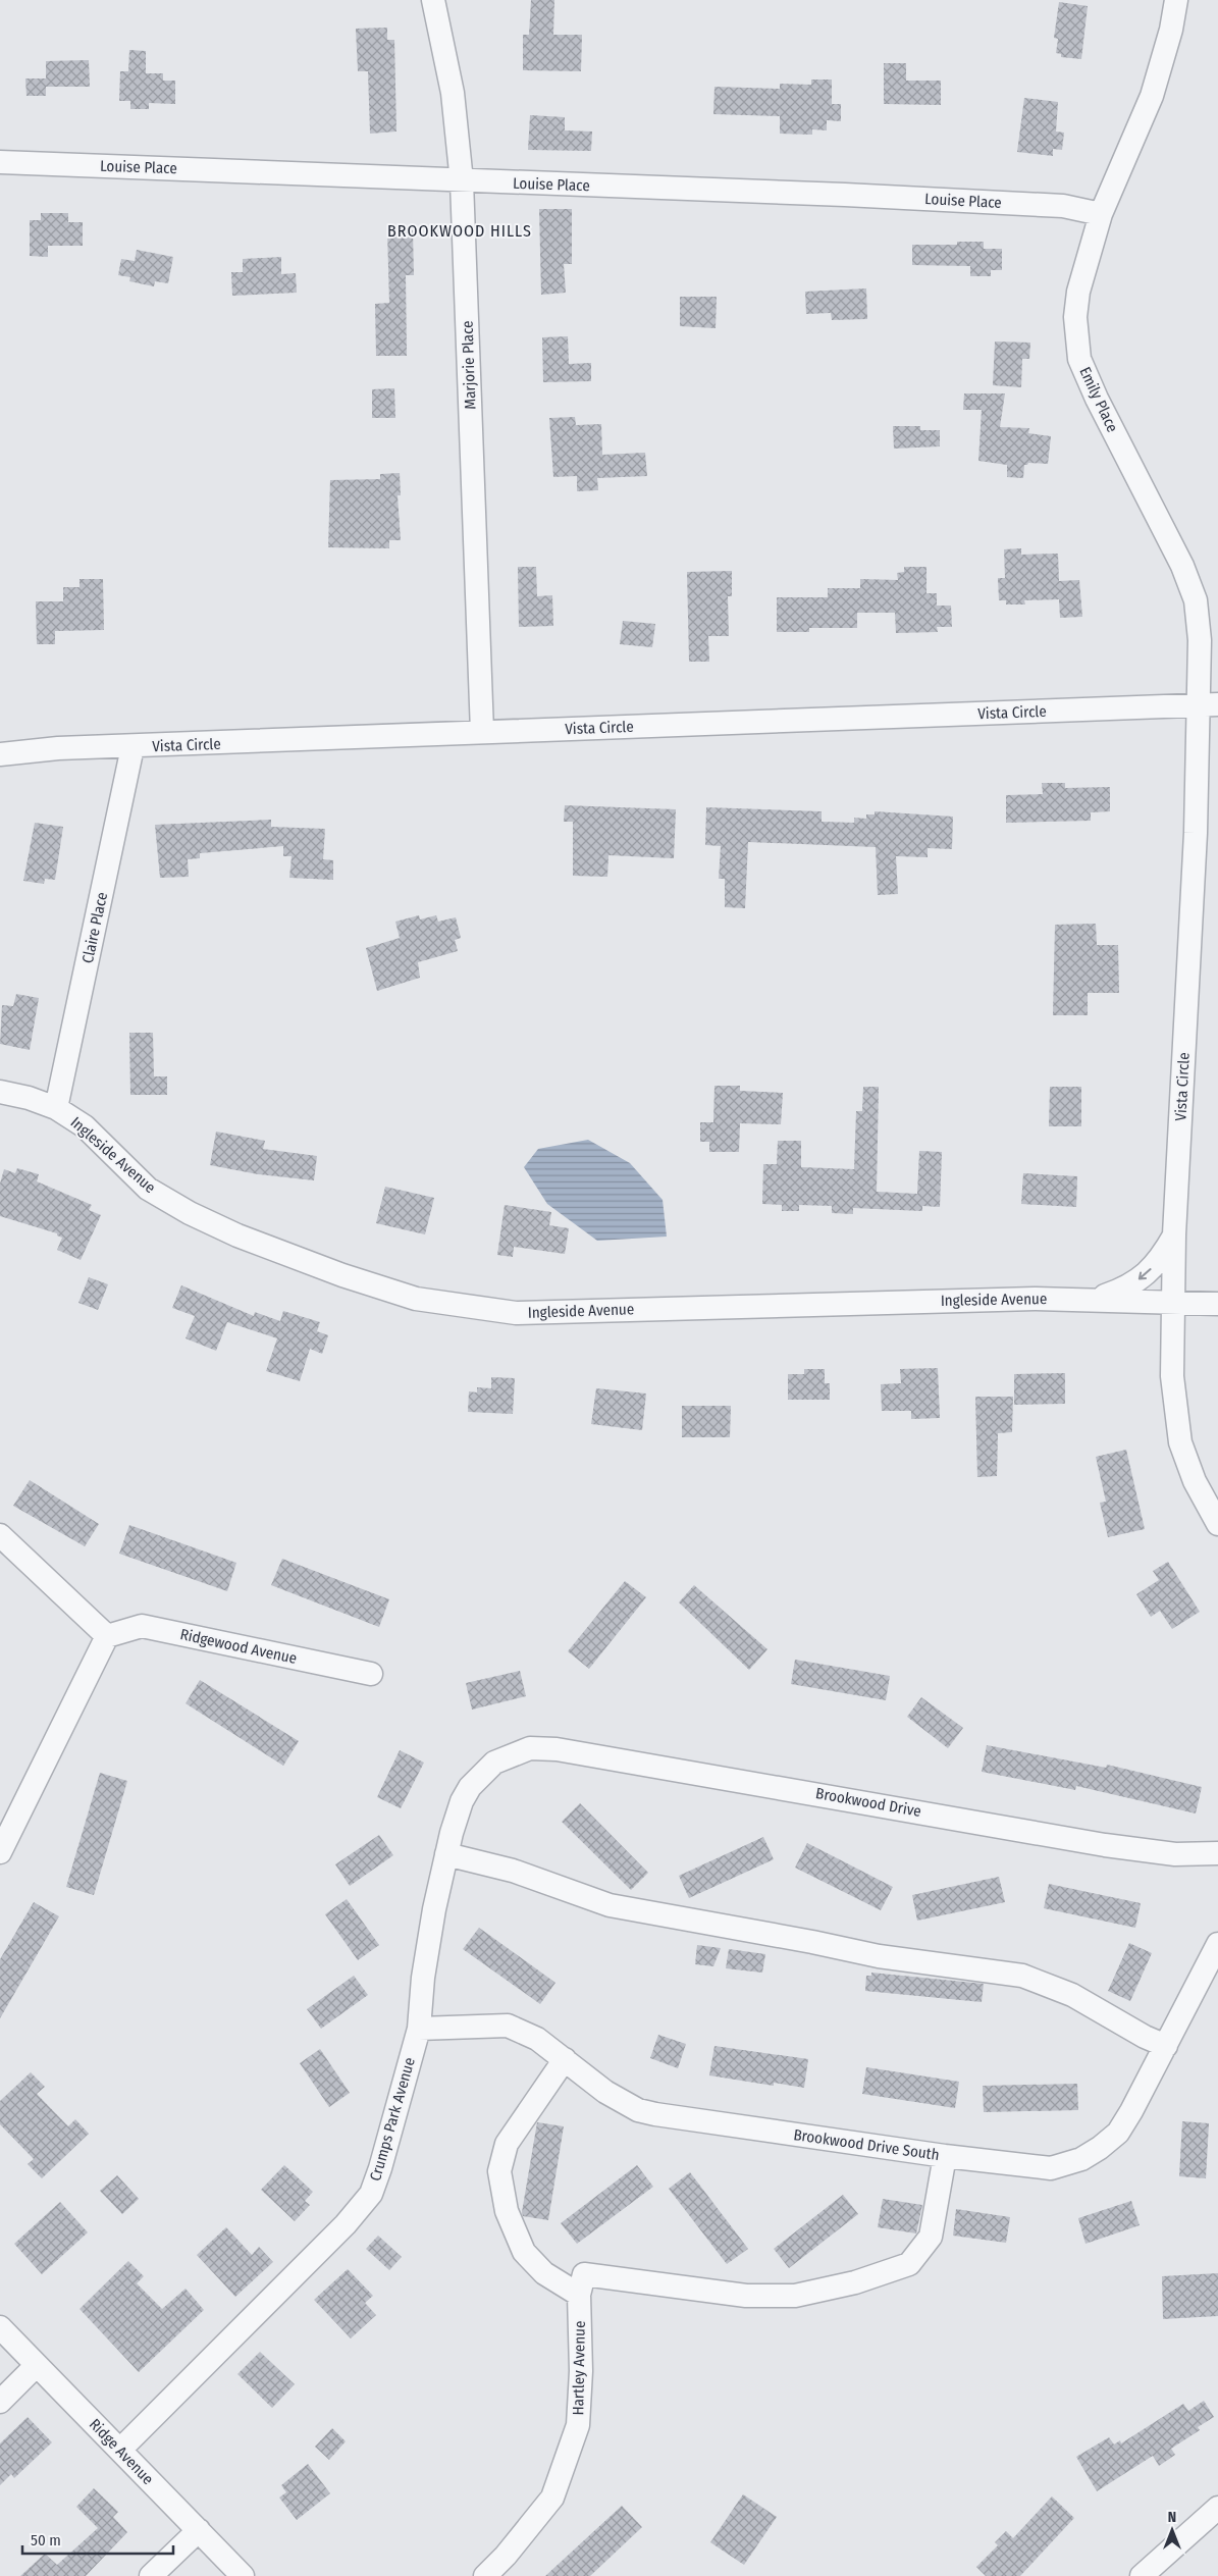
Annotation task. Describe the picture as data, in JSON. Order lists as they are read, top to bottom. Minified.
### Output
{"streets":{"street":["Louise Place","Marjorie Place","Emily Place","Vista Circle","Claire Place","Ingleside Avenue","Ridgewood Avenue","Brookwood Drive","Crumps Park Avenue","Brookwood Drive South","Hartley Avenue","Ridge Avenue"]},"crossings":[["Louise Place","Marjorie Place"],["Louise Place","Emily Place"],["Marjorie Place","Vista Circle"],["Emily Place","Vista Circle"],["Vista Circle","Claire Place"],["Vista Circle","Ingleside Avenue"],["Claire Place","Ingleside Avenue"],["Brookwood Drive","Crumps Park Avenue"],["Crumps Park Avenue","Brookwood Drive South"],["Crumps Park Avenue","Ridge Avenue"],["Brookwood Drive South","Hartley Avenue"]],"districts":["BROOKWOOD HILLS"],"scale_bar":"50 m","north":"top"}
